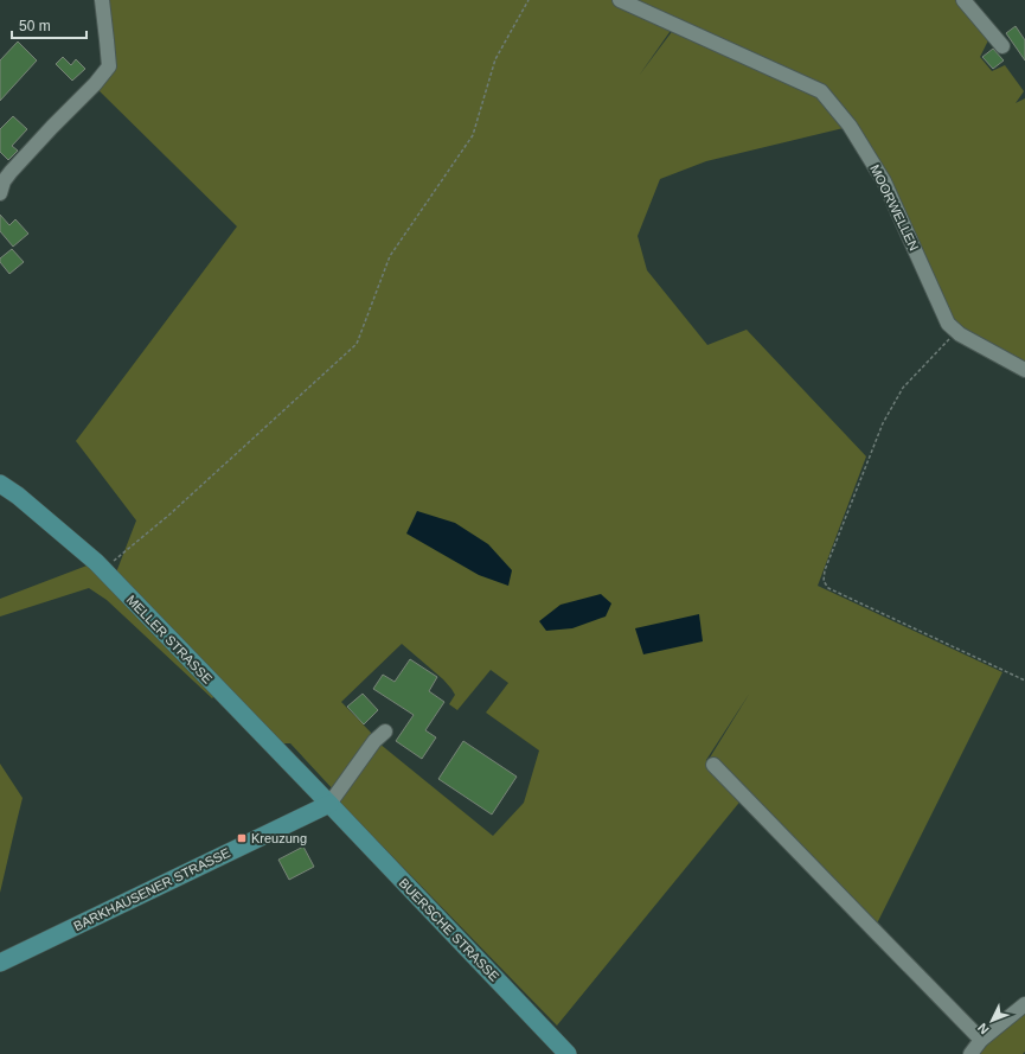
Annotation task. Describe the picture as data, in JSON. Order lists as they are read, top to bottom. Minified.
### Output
{"streets":{"main road":["MELLER STRASSE","BARKHAUSENER STRASSE","BUERSCHE STRASSE"],"street":["MOORWELLEN"]},"crossings":[["MELLER STRASSE","BARKHAUSENER STRASSE"],["MELLER STRASSE","BUERSCHE STRASSE"],["BARKHAUSENER STRASSE","BUERSCHE STRASSE"]],"places":{"transit":["Kreuzung"]},"scale_bar":"50 m","north":"bottom left"}
